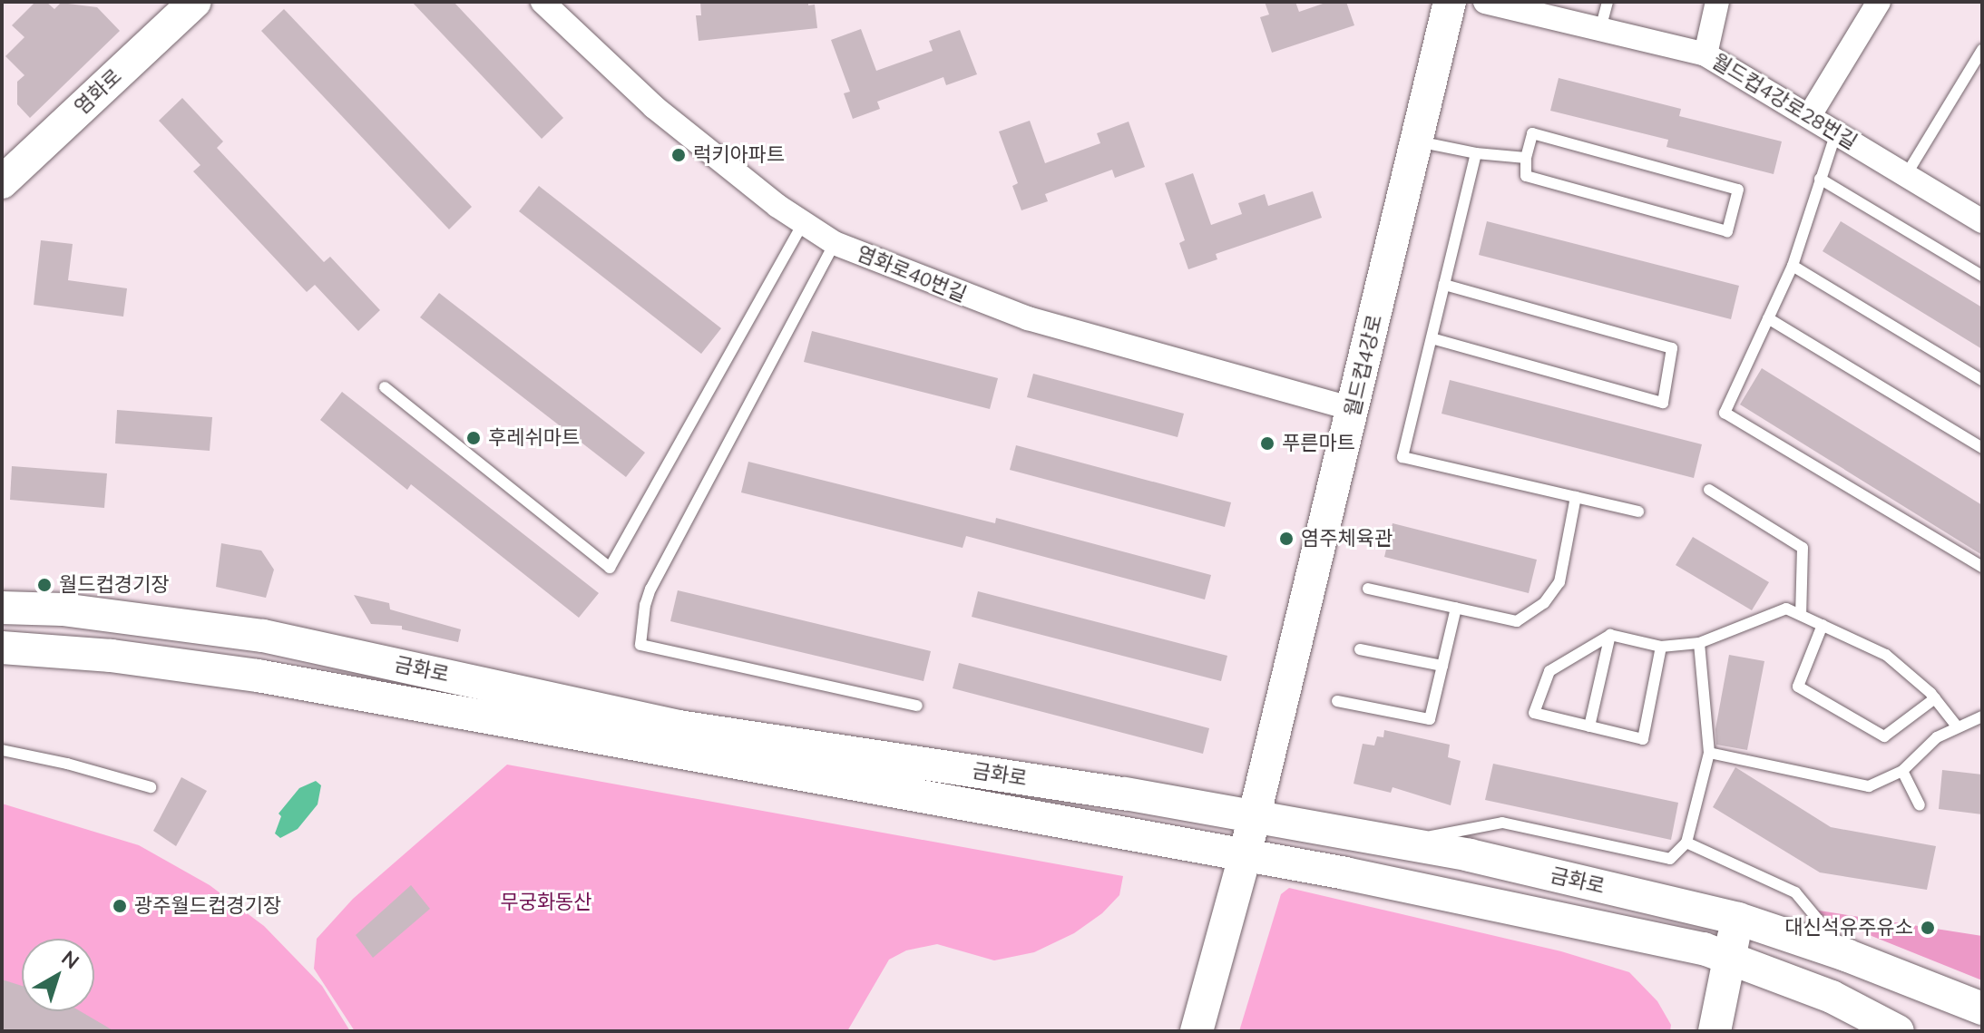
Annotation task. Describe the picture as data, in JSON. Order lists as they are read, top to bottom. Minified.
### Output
{"streets":{"main road":["염화로","월드컵4강로","금화로"],"street":["월드컵4강로28번길","염화로40번길"]},"crossings":[["염화로40번길","월드컵4강로"],["월드컵4강로","금화로"]],"parks":["무궁화동산"],"places":["럭키아파트","후레쉬마트","푸른마트","염주체육관","월드컵경기장","광주월드컵경기장","대신석유주유소"],"north":"top right"}
